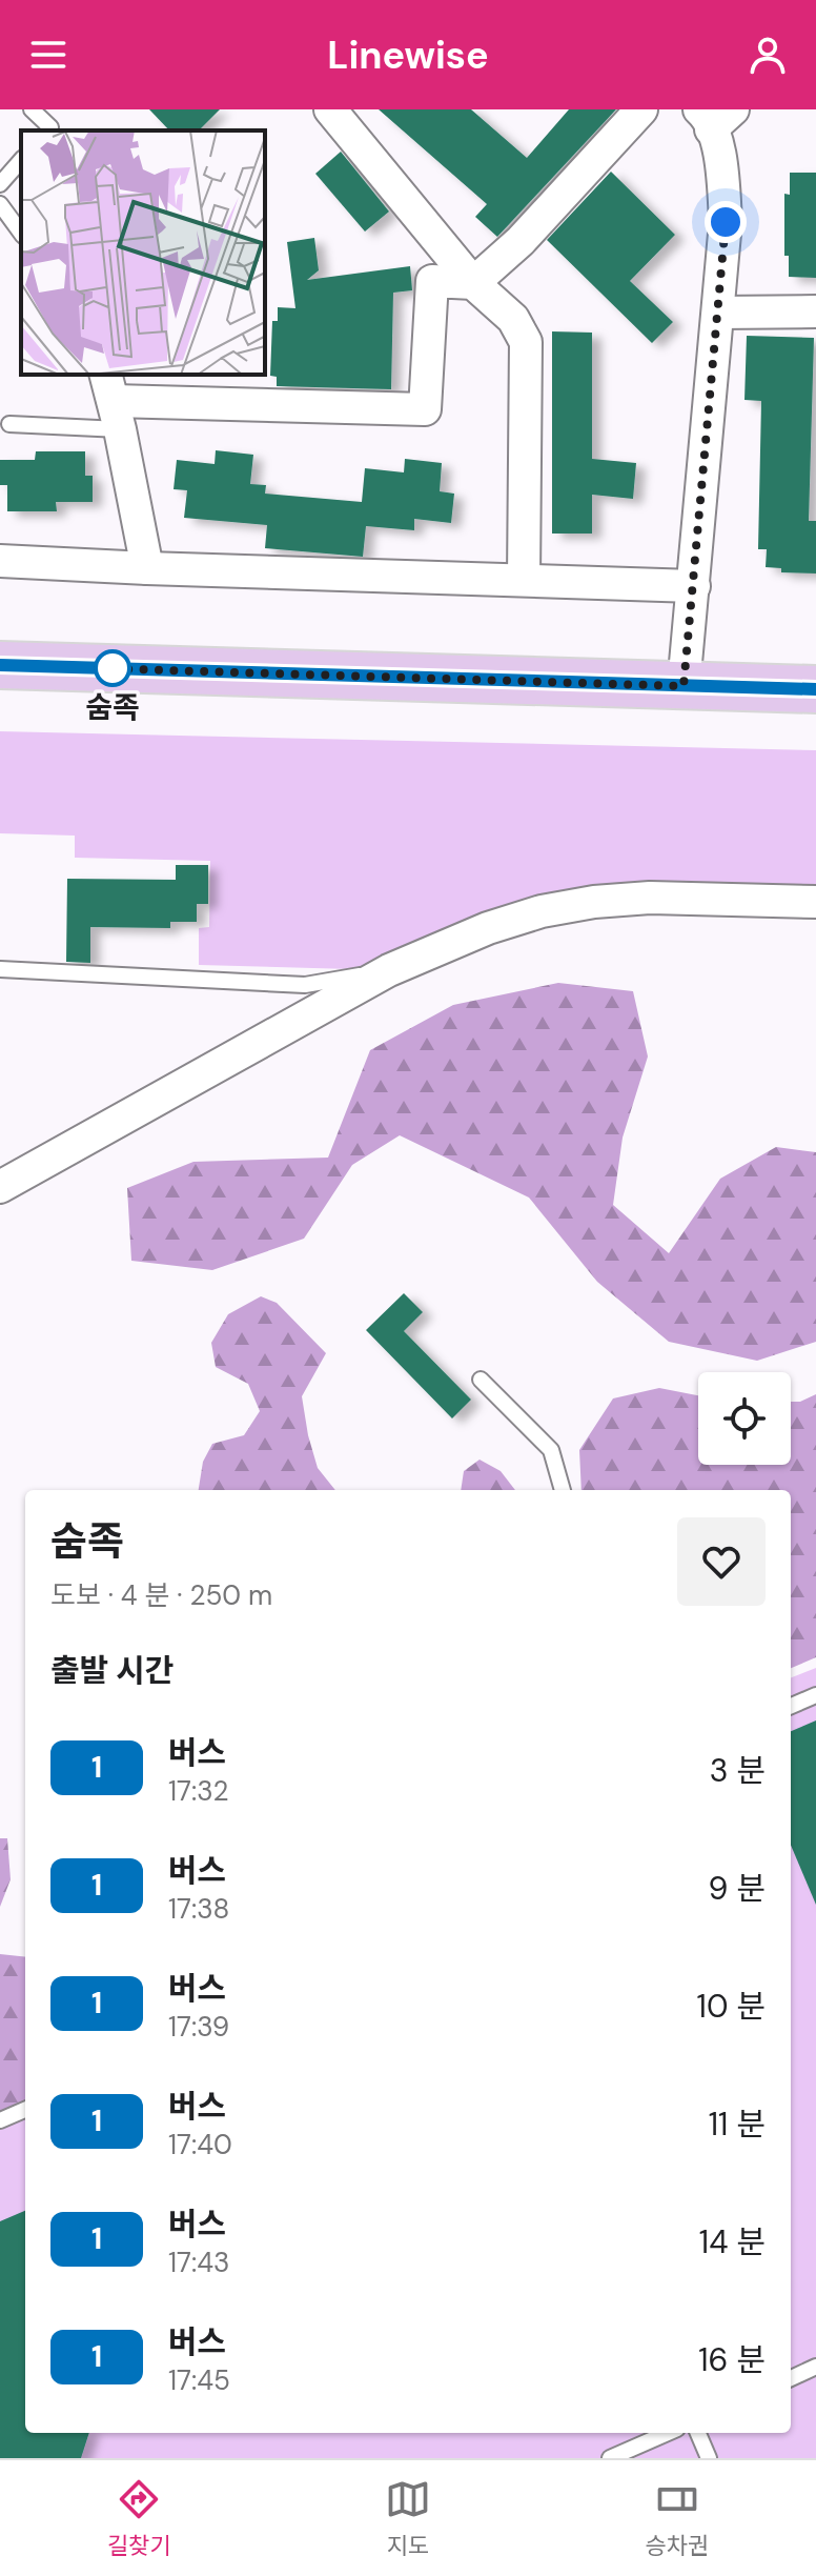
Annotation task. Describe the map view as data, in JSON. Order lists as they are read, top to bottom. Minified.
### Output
{"places":["숨족"],"lines":["bus line 1"],"page":{"header":"Linewise","heading":[["숨족","도보 · 4 분 · 250 m"],"출발 시간"],"list":[{"mark":"1","name":"버스","note":"17:32","value":"3 분"},{"mark":"1","name":"버스","note":"17:38","value":"9 분"},{"mark":"1","name":"버스","note":"17:39","value":"10 분"},{"mark":"1","name":"버스","note":"17:40","value":"11 분"},{"mark":"1","name":"버스","note":"17:43","value":"14 분"},{"mark":"1","name":"버스","note":"17:45","value":"16 분"}],"tabs":["길찾기","지도","승차권"]}}
